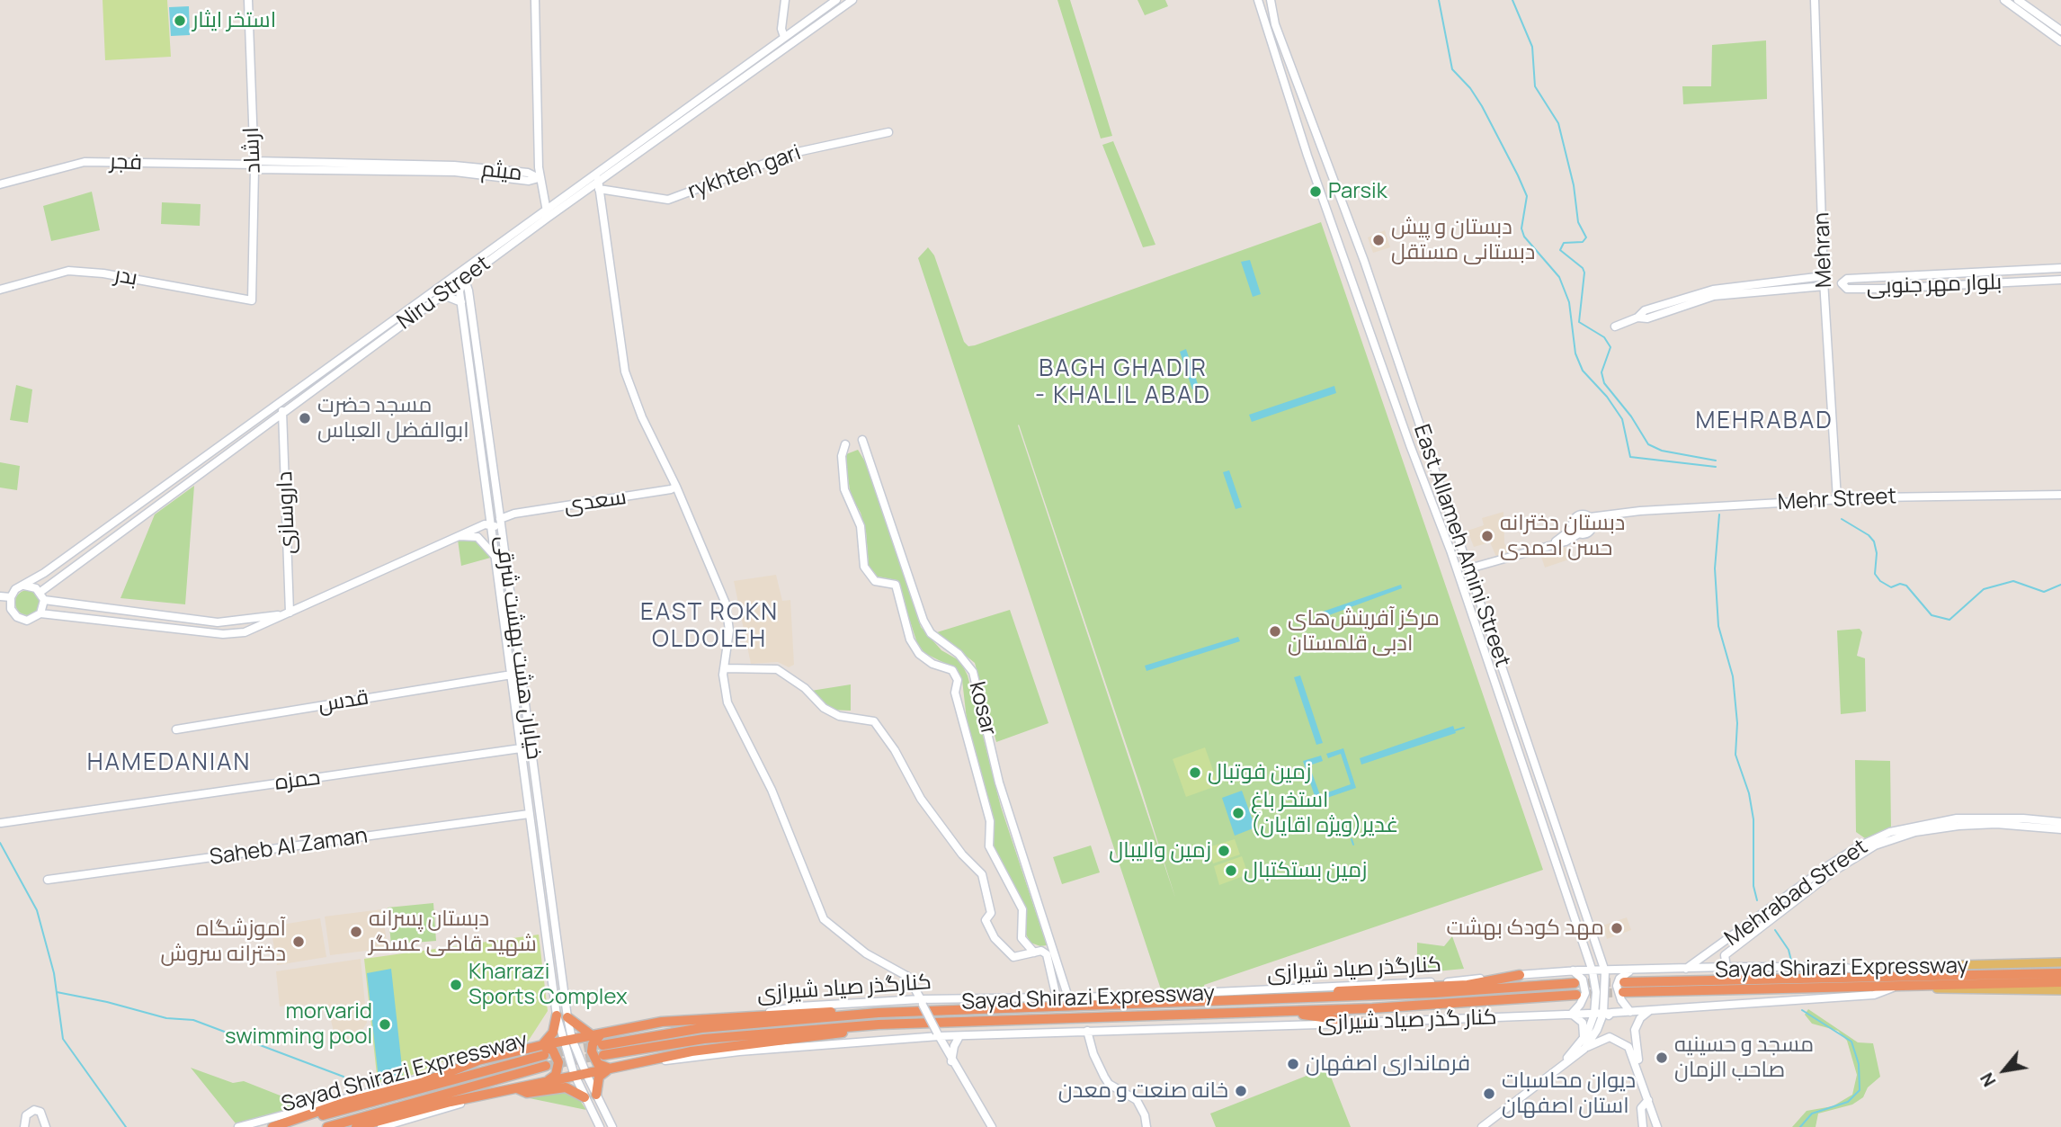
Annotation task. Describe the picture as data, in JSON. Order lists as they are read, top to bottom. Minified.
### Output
{"streets":{"highway":["Sayad Shirazi Expressway"],"main road":["ارشاد","فجر","میثم","rykhteh gari","Mehran","بدر","بلوار مهر جنوبی","Niru Street","Mehr Street","سعدی","داروسازی","East Allameh Amini Street","خیابان هشت بهشت شرقی","قدس","kosar","حمزه","Saheb Al Zaman","Mehrabad Street","کنارگذر صیاد شیرازی","کنار گذر صیاد شیرازی"]},"crossings":[["ارشاد","فجر"],["ارشاد","میثم"],["ارشاد","بدر"],["فجر","میثم"],["rykhteh gari","Niru Street"],["Mehran","Mehr Street"],["Niru Street","داروسازی"],["Niru Street","خیابان هشت بهشت شرقی"],["سعدی","خیابان هشت بهشت شرقی"],["East Allameh Amini Street","کنارگذر صیاد شیرازی"],["East Allameh Amini Street","کنار گذر صیاد شیرازی"],["خیابان هشت بهشت شرقی","قدس"],["خیابان هشت بهشت شرقی","حمزه"],["خیابان هشت بهشت شرقی","Saheb Al Zaman"],["kosar","کنارگذر صیاد شیرازی"],["Mehrabad Street","کنارگذر صیاد شیرازی"],["Sayad Shirazi Expressway","کنارگذر صیاد شیرازی"],["Sayad Shirazi Expressway","کنار گذر صیاد شیرازی"],["کنارگذر صیاد شیرازی","کنار گذر صیاد شیرازی"]],"districts":["BAGH GHADIR - KHALIL ABAD","MEHRABAD","EAST ROKN OLDOLEH","HAMEDANIAN"],"places":["استخر ایثار","Parsik","دبستان و پیش دبستانی مستقل","مسجد حضرت ابوالفضل العباس","دبستان دخترانه حسن احمدی","مرکز آفرینش‌های ادبی قلمستان","زمین فوتبال","استخر باغ غدیر(ویژه اقایان)","زمین والیبال","زمین بستکتبال","مهد کودک بهشت","دبستان پسرانه شهید قاضی عسگر","آموزشگاه دخترانه سروش","Kharrazi Sports Complex","morvarid swimming pool","مسجد و حسینیه صاحب الزمان","فرمانداری اصفهان","خانه صنعت و معدن","دیوان محاسبات استان اصفهان"],"north":"bottom left"}
